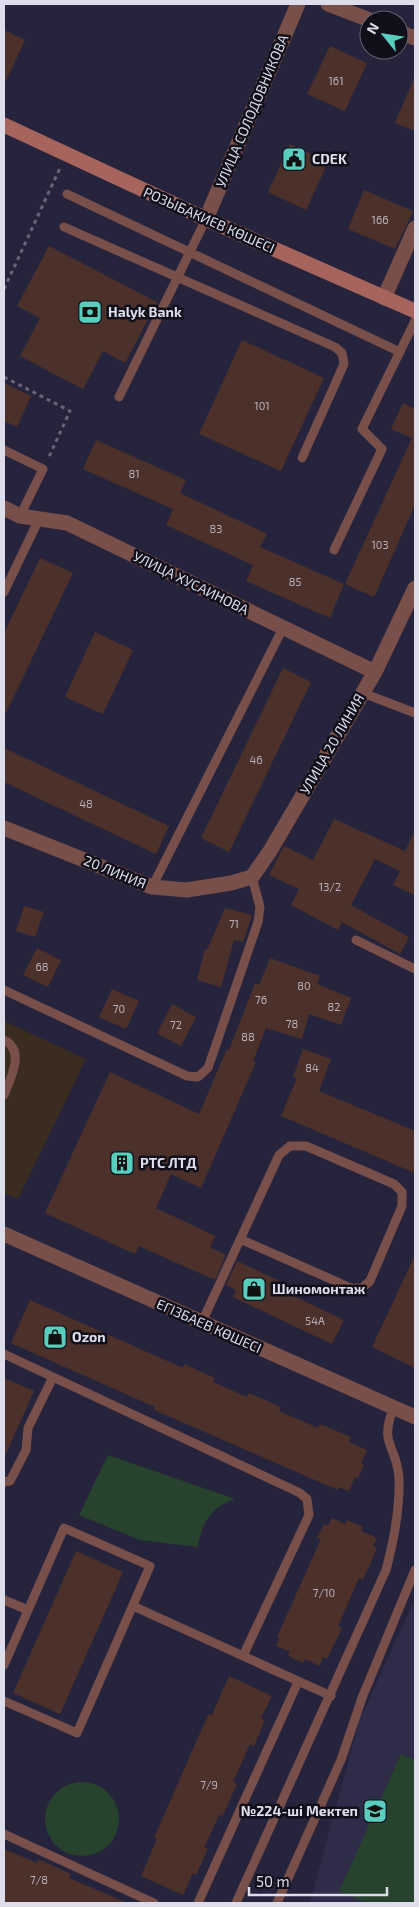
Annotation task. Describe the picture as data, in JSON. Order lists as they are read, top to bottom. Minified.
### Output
{"streets":{"main road":["РОЗЫБАКИЕВ КӨШЕСІ"],"street":["УЛИЦА СОЛОДОВНИКОВА","УЛИЦА ХУСАИНОВА","УЛИЦА 20 ЛИНИЯ","20 ЛИНИЯ","ЕГІЗБАЕВ КӨШЕСІ"]},"crossings":[["УЛИЦА СОЛОДОВНИКОВА","РОЗЫБАКИЕВ КӨШЕСІ"],["УЛИЦА ХУСАИНОВА","УЛИЦА 20 ЛИНИЯ"],["УЛИЦА 20 ЛИНИЯ","20 ЛИНИЯ"]],"places":{"public building":["CDEK"],"bank":["Halyk Bank"],"building":["РТС ЛТД"],"shop":["Шиномонтаж","Ozon"],"school or university":["№224-ші Мектеп"]},"house_numbers":["161","166","101","81","83","103","85","46","48","13/2","71","68","80","76","82","70","78","72","88","84","54А","7/10","7/9","7/8"],"scale_bar":"50 m","north":"top left"}
